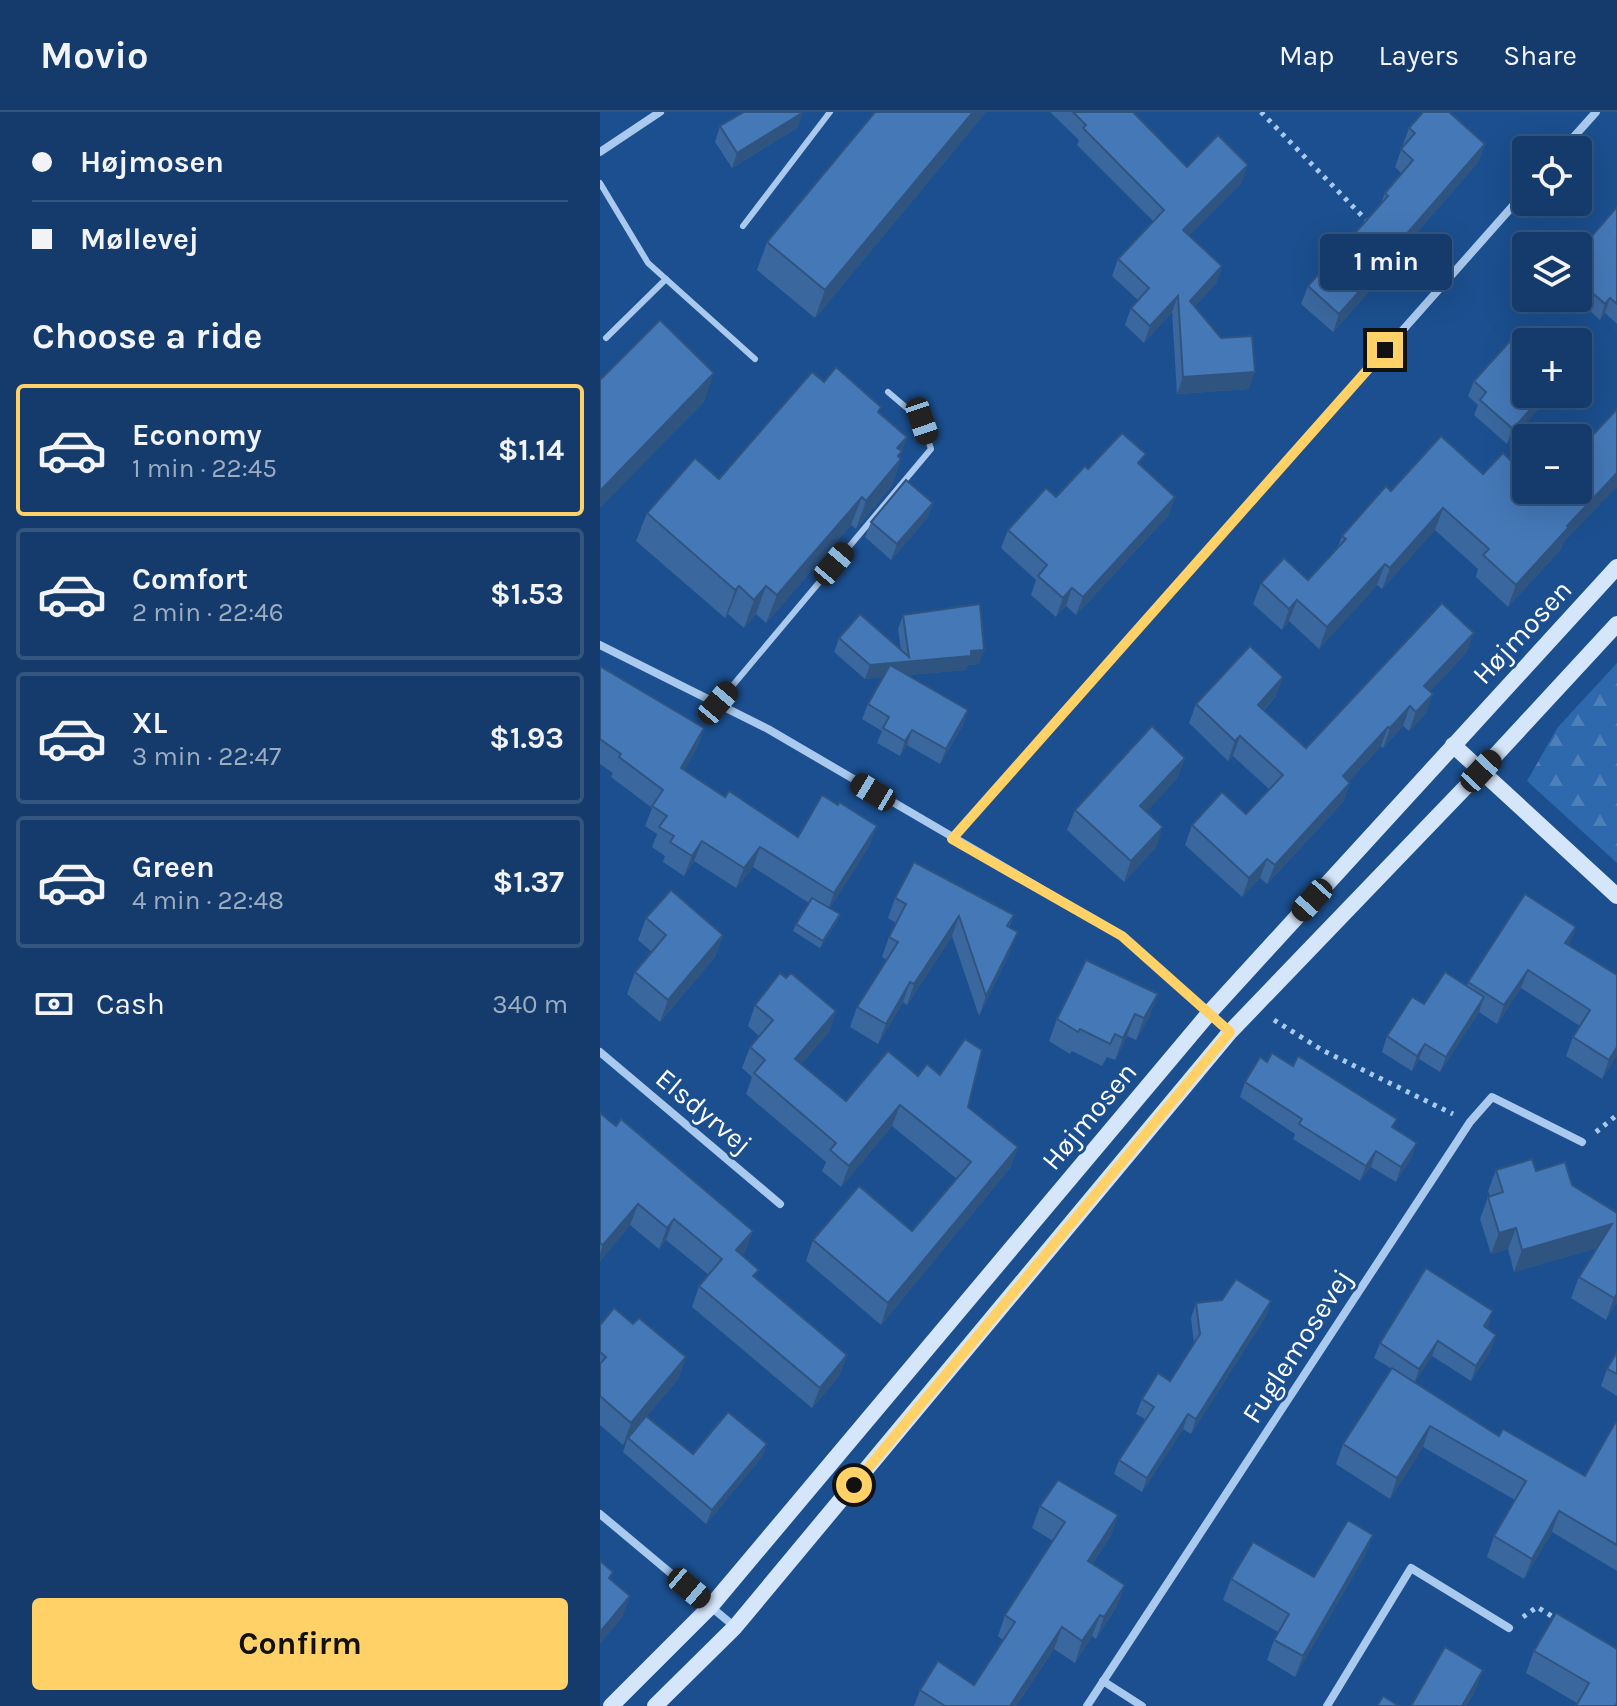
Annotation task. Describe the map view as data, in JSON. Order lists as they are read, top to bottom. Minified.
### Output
{"streets":{"street":["Højmosen","Elsdyrvej","Fuglemosevej"]},"page":{"header":"Movio","nav":["Map","Layers","Share"],"banner":["Højmosen","Møllevej"],"map_buttons":["+","−"],"bubble":"1 min","heading":"Choose a ride","list":[{"name":"Economy","note":"1 min · 22:45","value":"$1.14"},{"name":"Comfort","note":"2 min · 22:46","value":"$1.53"},{"name":"XL","note":"3 min · 22:47","value":"$1.93"},{"name":"Green","note":"4 min · 22:48","value":"$1.37"}],"pay":["Cash","340 m"],"buttons":"Confirm"}}
